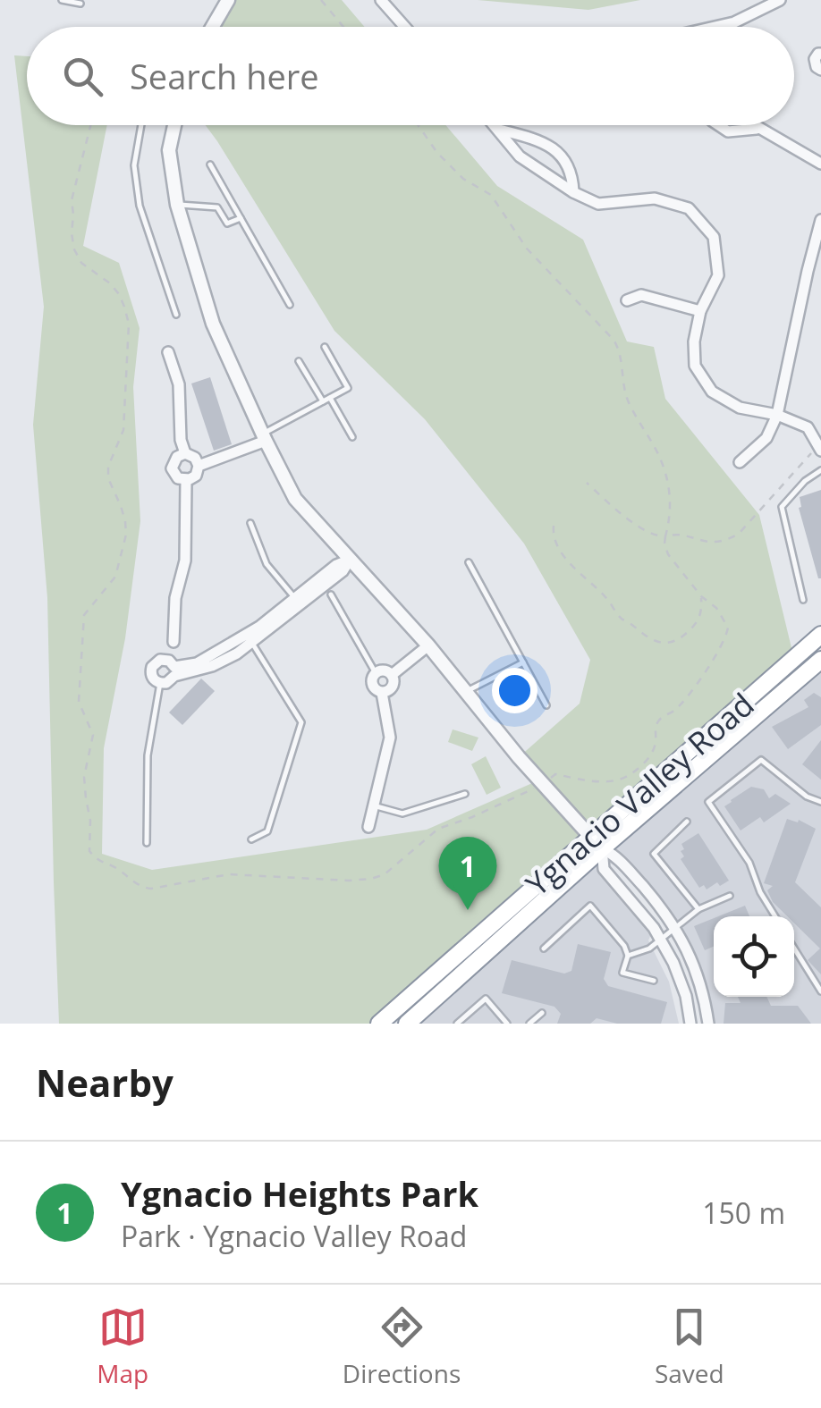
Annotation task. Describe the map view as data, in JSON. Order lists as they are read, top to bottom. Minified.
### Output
{"streets":{"highway":["Ygnacio Valley Road"]},"page":{"search":"Search here","pins":"1","heading":"Nearby","list":[{"mark":"1","name":"Ygnacio Heights Park","note":"Park · Ygnacio Valley Road","value":"150 m"}],"nav":["Map","Directions","Saved"]}}
